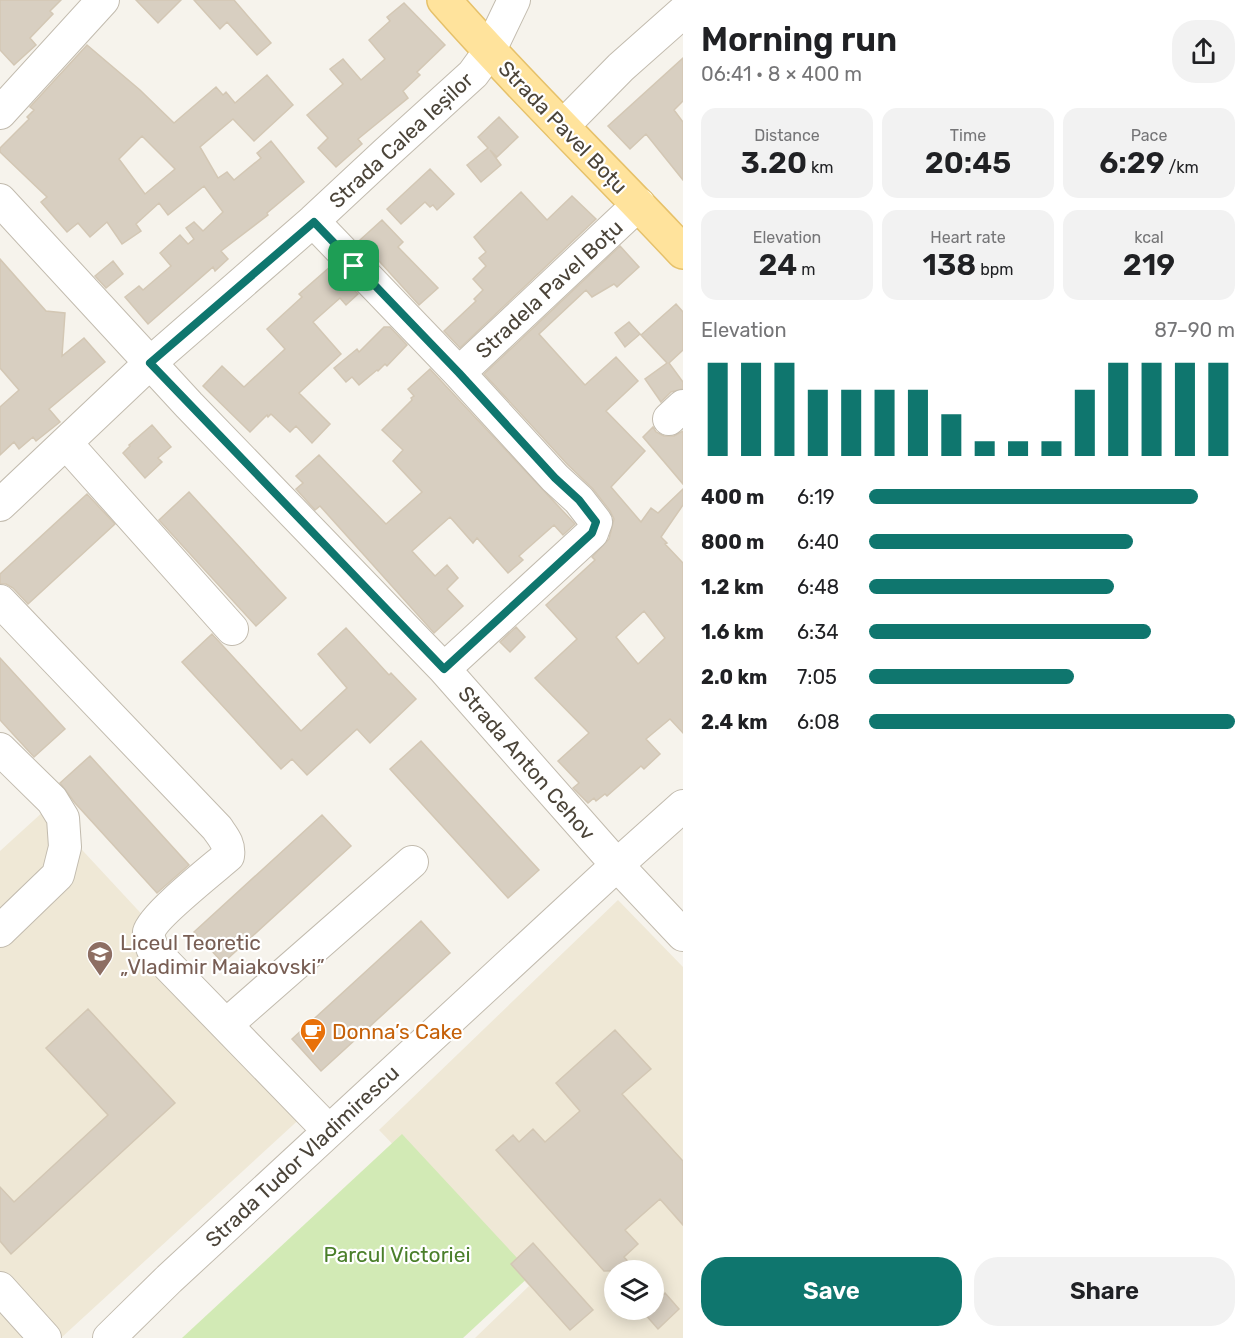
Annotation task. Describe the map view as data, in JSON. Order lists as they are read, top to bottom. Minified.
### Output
{"streets":{"main road":["Strada Pavel Boțu"],"street":["Strada Calea Ieșilor","Stradela Pavel Boțu","Strada Anton Cehov","Strada Tudor Vladimirescu"]},"crossings":[["Strada Pavel Boțu","Strada Calea Ieșilor"],["Strada Pavel Boțu","Stradela Pavel Boțu"],["Strada Calea Ieșilor","Stradela Pavel Boțu"],["Strada Calea Ieșilor","Strada Anton Cehov"],["Stradela Pavel Boțu","Strada Anton Cehov"],["Strada Anton Cehov","Strada Tudor Vladimirescu"]],"parks":["Parcul Victoriei"],"places":{"school or university":["Liceul Teoretic „Vladimir Maiakovski”"],"cafe":["Donna’s Cake"]},"page":{"heading":["Morning run","06:41 · 8 × 400 m"],"stats":[["Distance","3.20 km"],["Time","20:45"],["Pace","6:29 /km"],["Elevation","24 m"],["Heart rate","138 bpm"],["kcal","219"]],"chart":["Elevation","87–90 m"],"list":[{"name":"400 m","note":"6:19"},{"name":"800 m","note":"6:40"},{"name":"1.2 km","note":"6:48"},{"name":"1.6 km","note":"6:34"},{"name":"2.0 km","note":"7:05"},{"name":"2.4 km","note":"6:08"}],"buttons":["Save","Share"]}}
